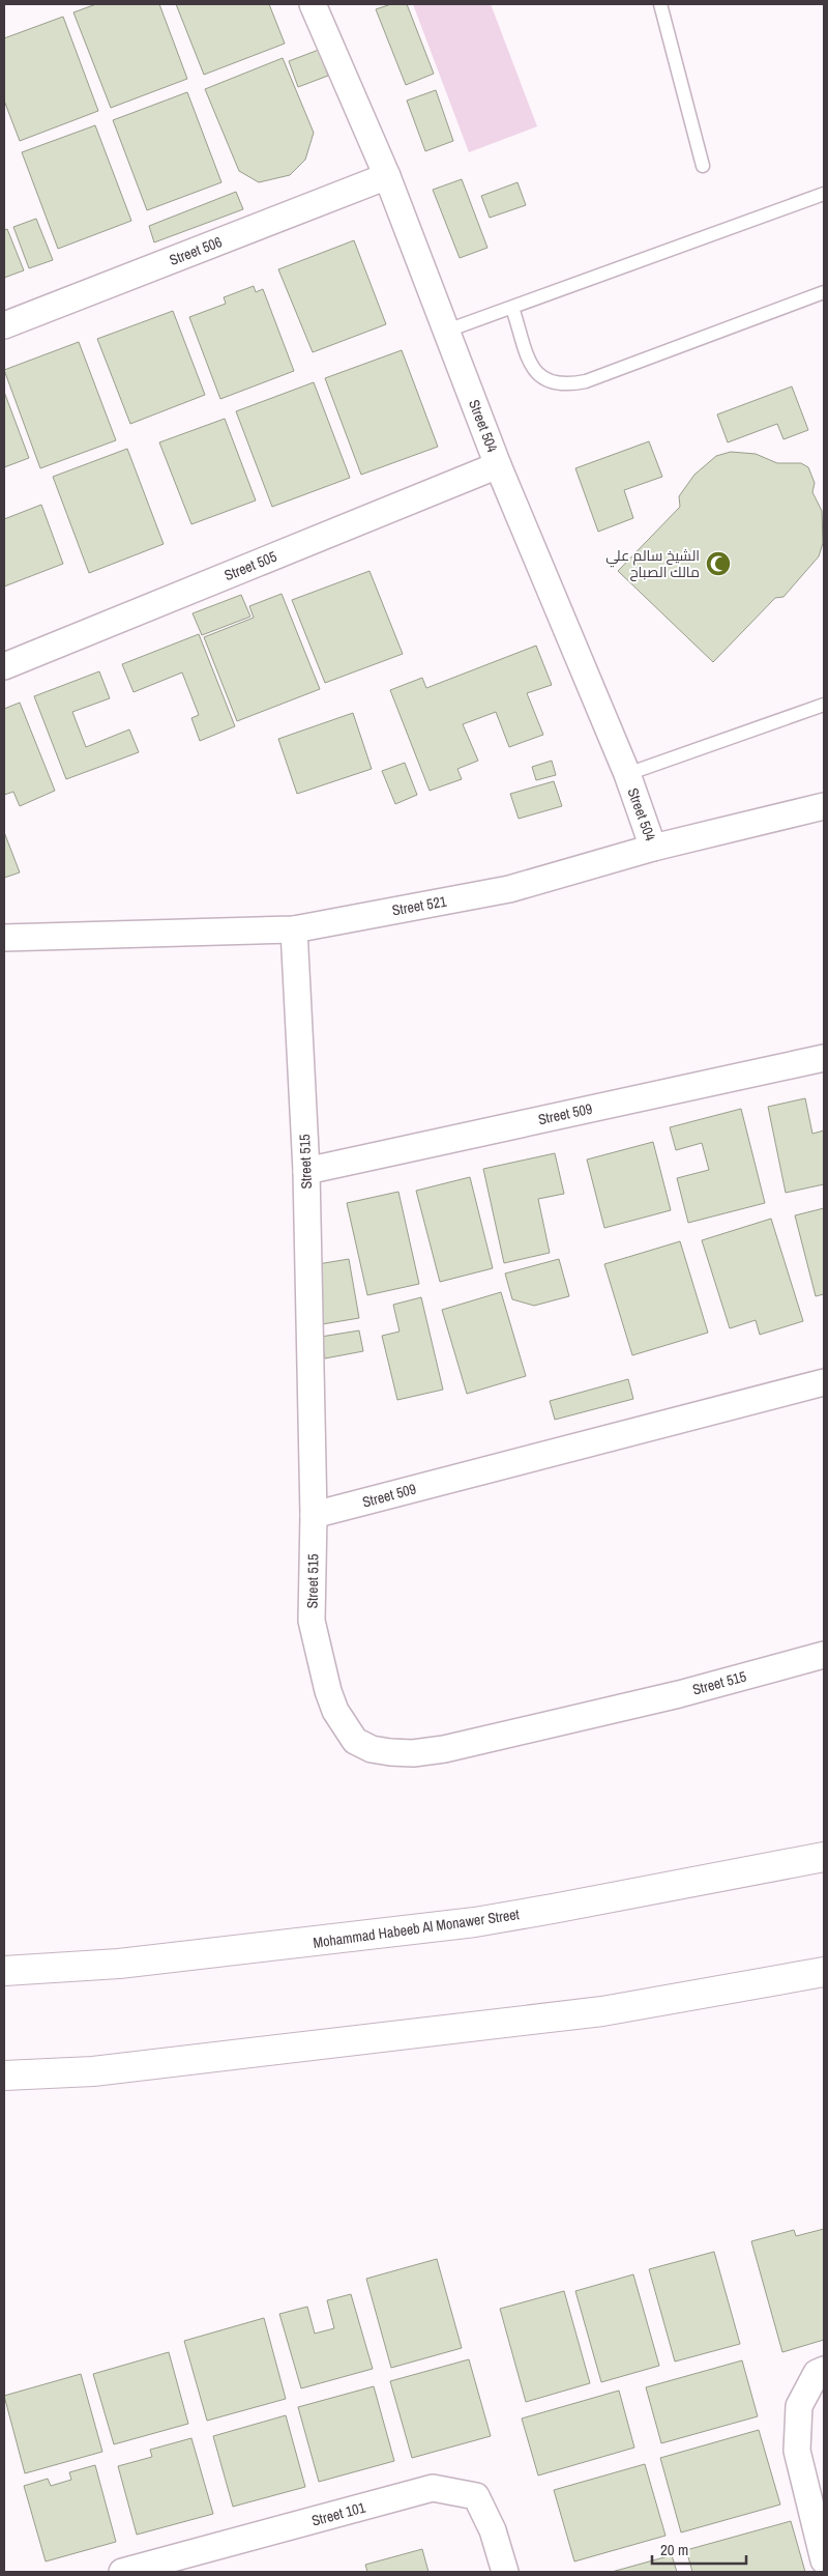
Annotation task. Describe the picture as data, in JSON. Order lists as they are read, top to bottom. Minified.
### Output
{"streets":{"main road":["Mohammad Habeeb Al Monawer Street"],"street":["Street 506","Street 504","Street 505","Street 521","Street 509","Street 515","Street 101"]},"crossings":[["Street 506","Street 504"],["Street 504","Street 505"],["Street 504","Street 521"],["Street 521","Street 515"],["Street 509","Street 515"]],"places":{"mosque":["الشيخ سالم علي مالك الصباح"]},"scale_bar":"20 m"}
